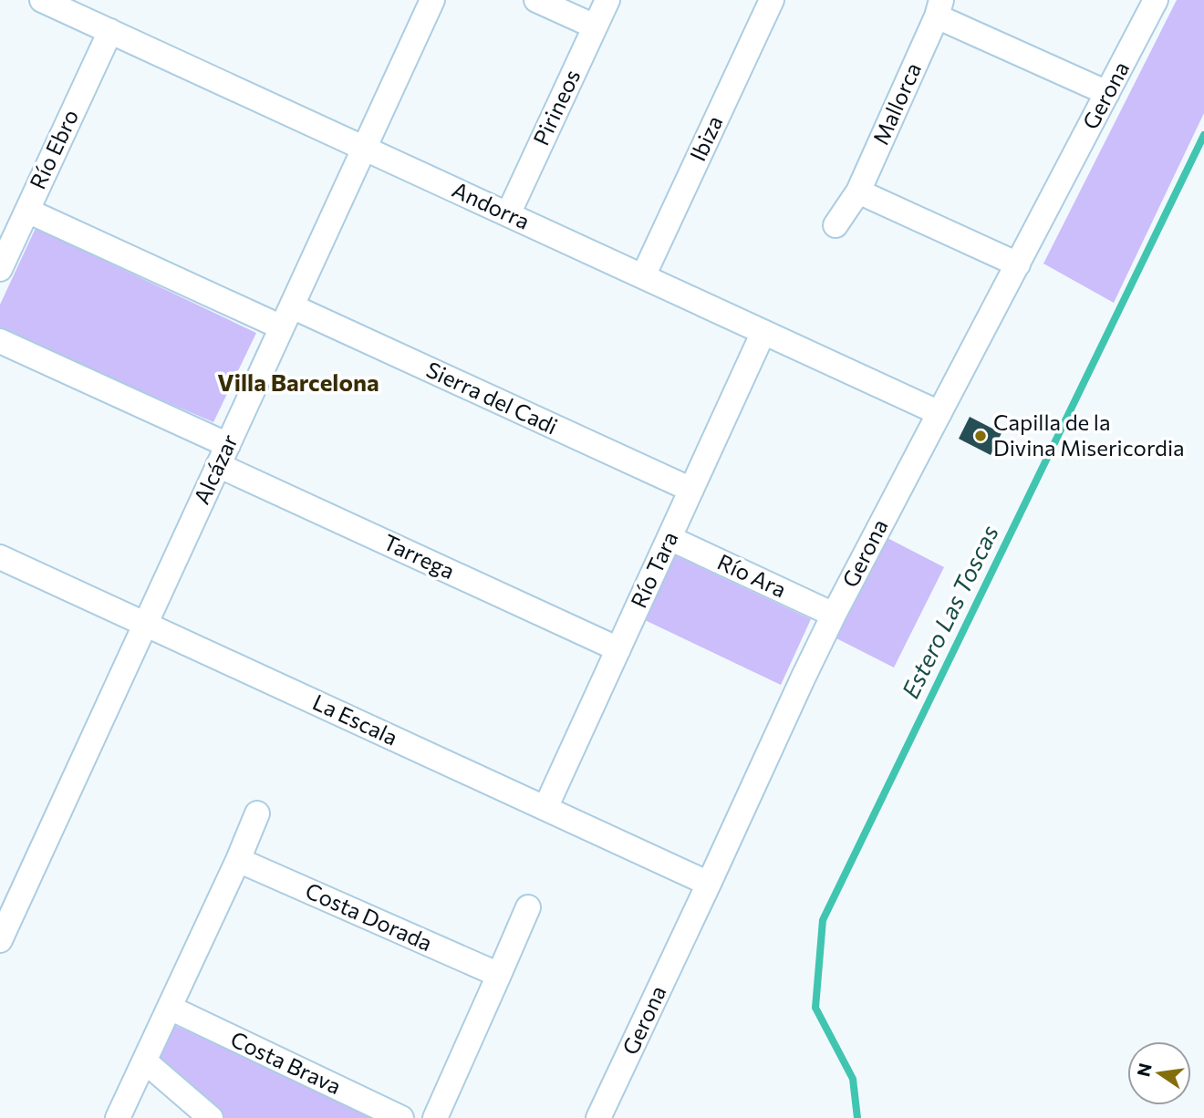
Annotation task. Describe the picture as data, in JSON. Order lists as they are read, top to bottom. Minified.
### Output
{"streets":{"street":["Gerona","Mallorca","Pirineos","Ibiza","Río Ebro","Andorra","Sierra del Cadi","Alcázar","Tarrega","Río Tara","Río Ara","La Escala","Costa Dorada","Costa Brava"]},"crossings":[["Gerona","Mallorca"],["Gerona","Andorra"],["Gerona","Río Ara"],["Gerona","La Escala"],["Pirineos","Andorra"],["Ibiza","Andorra"],["Río Ebro","Andorra"],["Río Ebro","Sierra del Cadi"],["Andorra","Alcázar"],["Andorra","Río Tara"],["Sierra del Cadi","Alcázar"],["Sierra del Cadi","Río Tara"],["Alcázar","Tarrega"],["Alcázar","La Escala"],["Tarrega","Río Tara"],["Río Tara","Río Ara"],["Río Tara","La Escala"]],"districts":["Villa Barcelona"],"water":["Estero Las Toscas"],"places":["Capilla de la Divina Misericordia"],"north":"left"}
